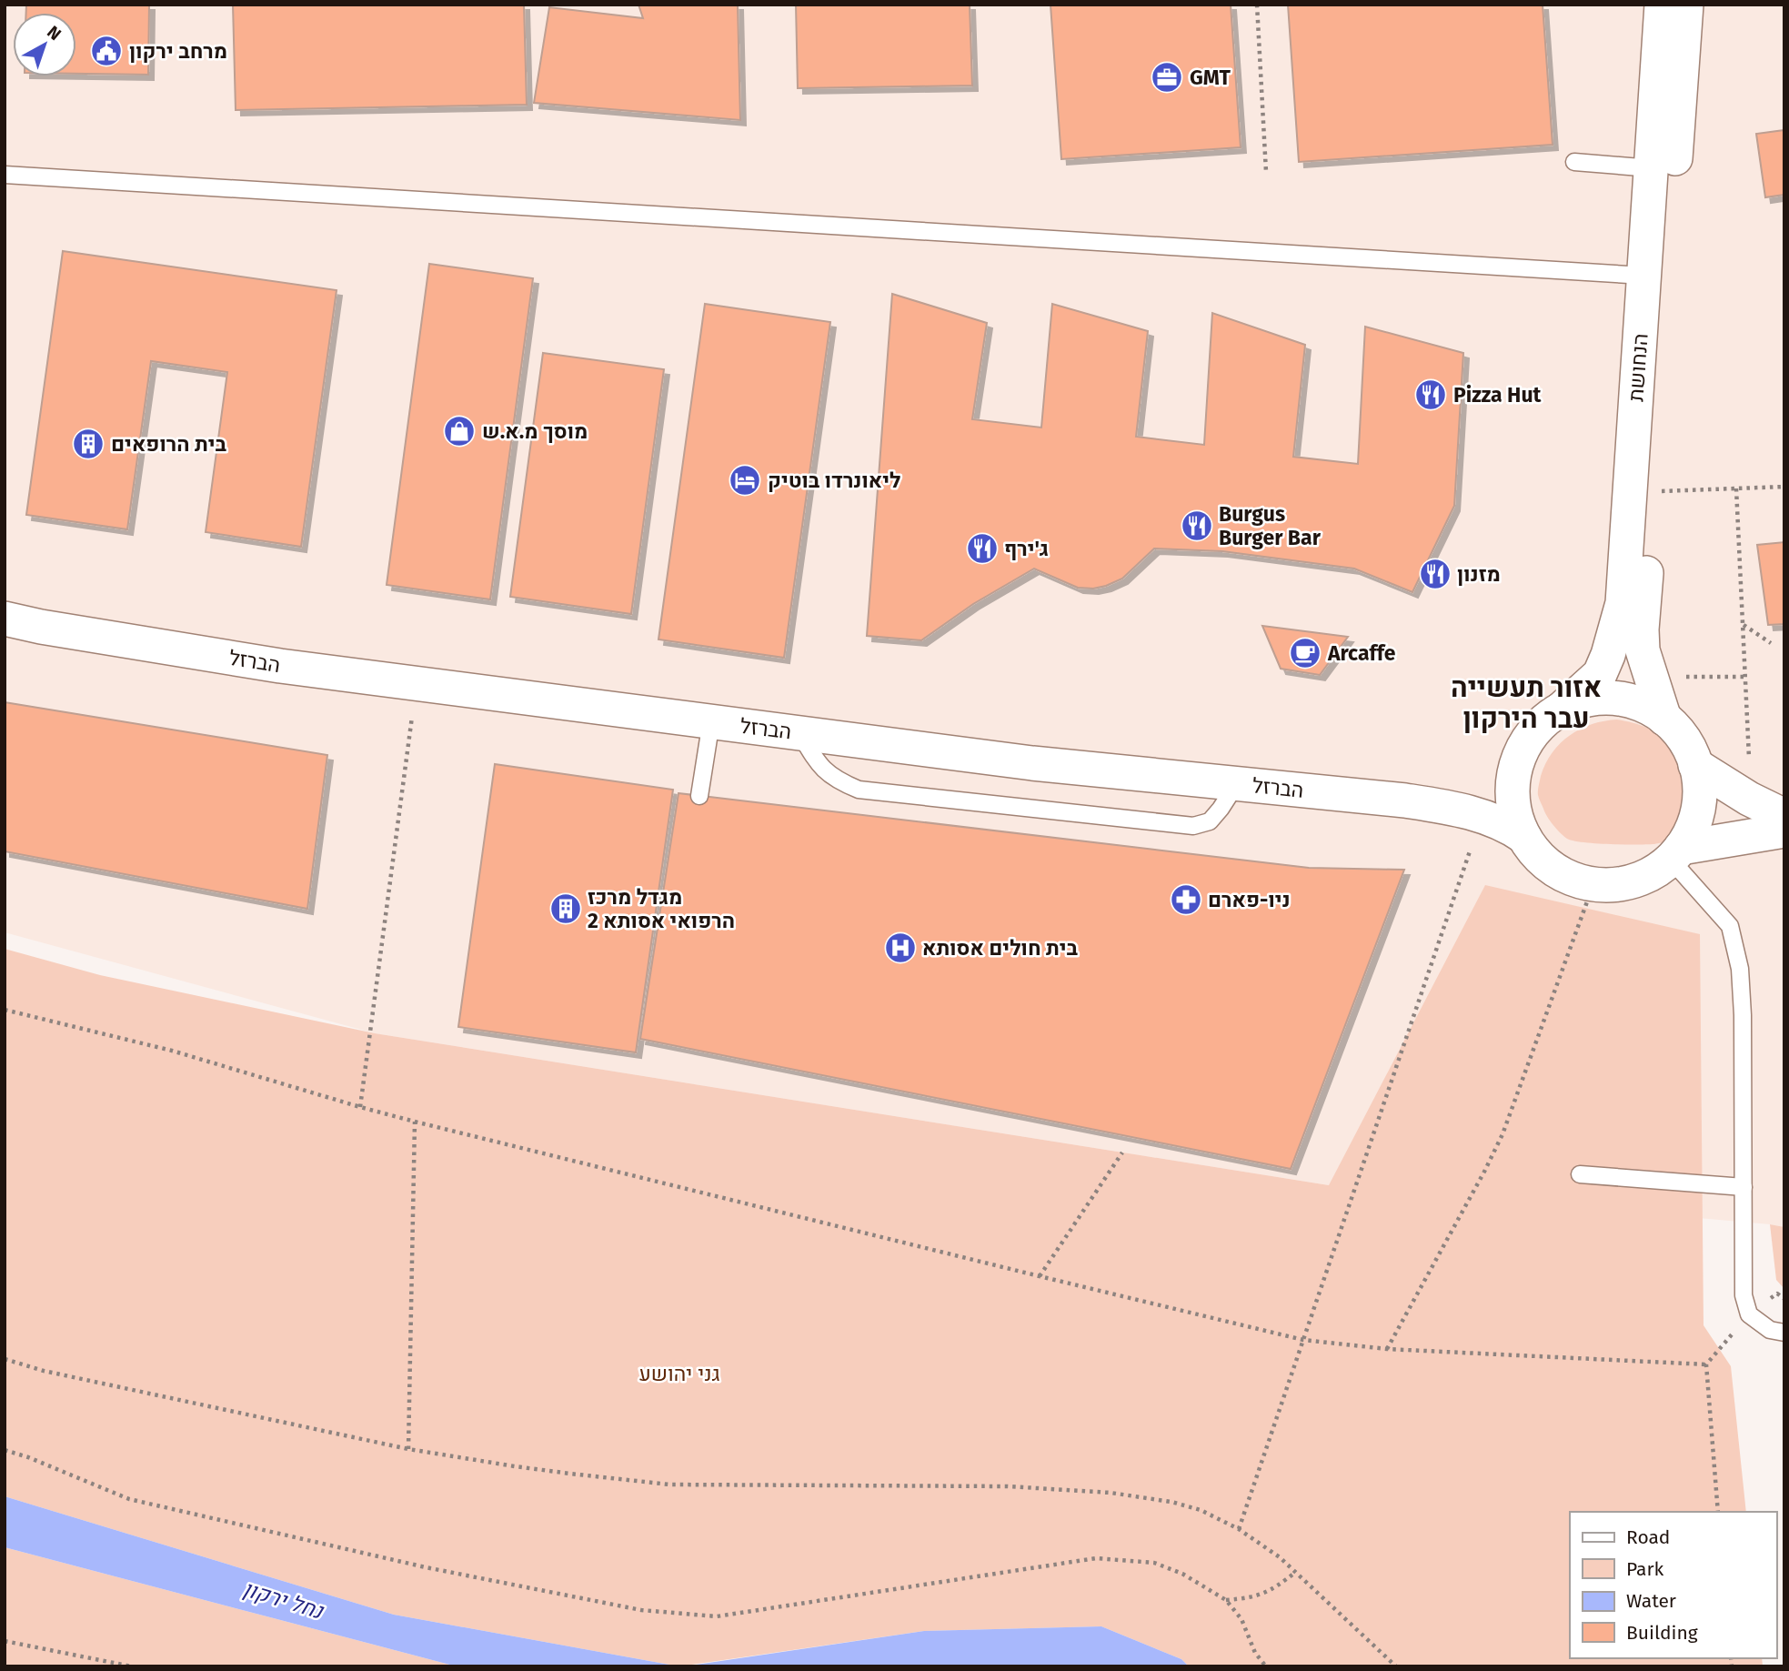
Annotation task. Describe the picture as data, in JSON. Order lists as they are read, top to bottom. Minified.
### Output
{"streets":{"street":["הנחושת","הברזל"]},"crossings":[["הנחושת","הברזל"]],"districts":["אזור תעשייה עבר הירקון"],"water":["נחל ירקון"],"parks":["גני יהושע"],"places":{"public building":["מרחב ירקון"],"office":["GMT"],"restaurant":["Pizza Hut","Burgus Burger Bar","ג'ירף","מזנון"],"shop":["מוסך מ.א.ש"],"building":["בית הרופאים","מגדל מרכז הרפואי אסותא 2"],"hotel":["ליאונרדו בוטיק"],"cafe":["Arcaffe"],"pharmacy":["ניו-פארם"],"hospital":["בית חולים אסותא"]},"legend":["Road","Park","Water","Building"],"north":"top right"}
